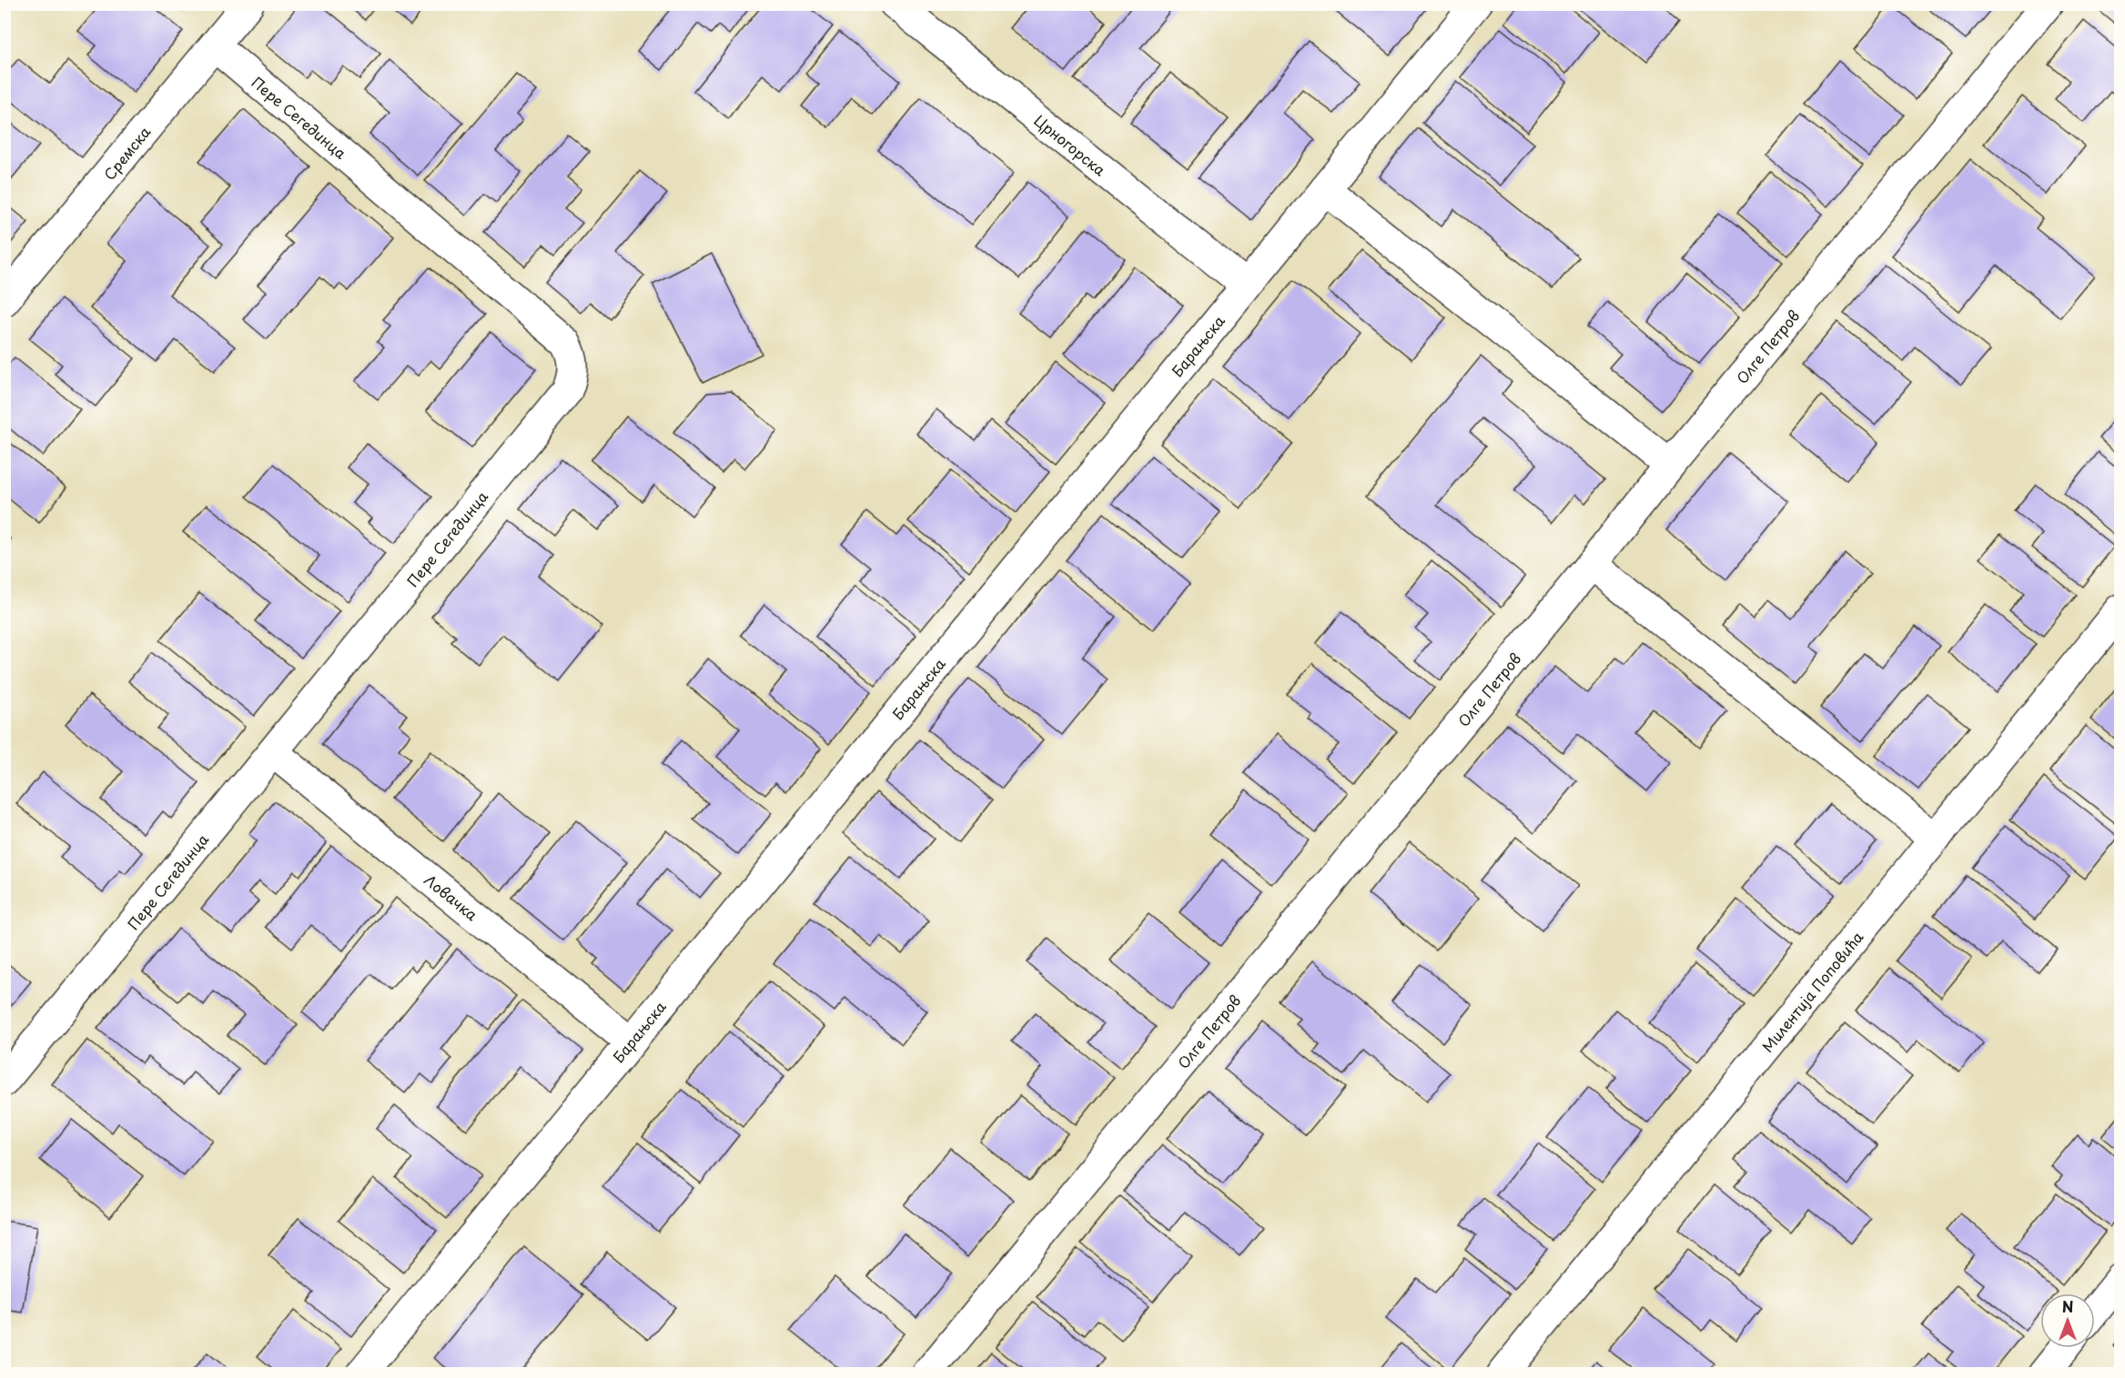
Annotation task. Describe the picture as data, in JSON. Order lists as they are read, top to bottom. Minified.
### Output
{"streets":{"street":["Пере Сегединца","Црногорска","Сремска","Барањска","Олге Петров","Ловачка","Милентија Поповића"]},"crossings":[["Пере Сегединца","Сремска"],["Пере Сегединца","Ловачка"],["Црногорска","Барањска"],["Барањска","Ловачка"]],"north":"top"}
